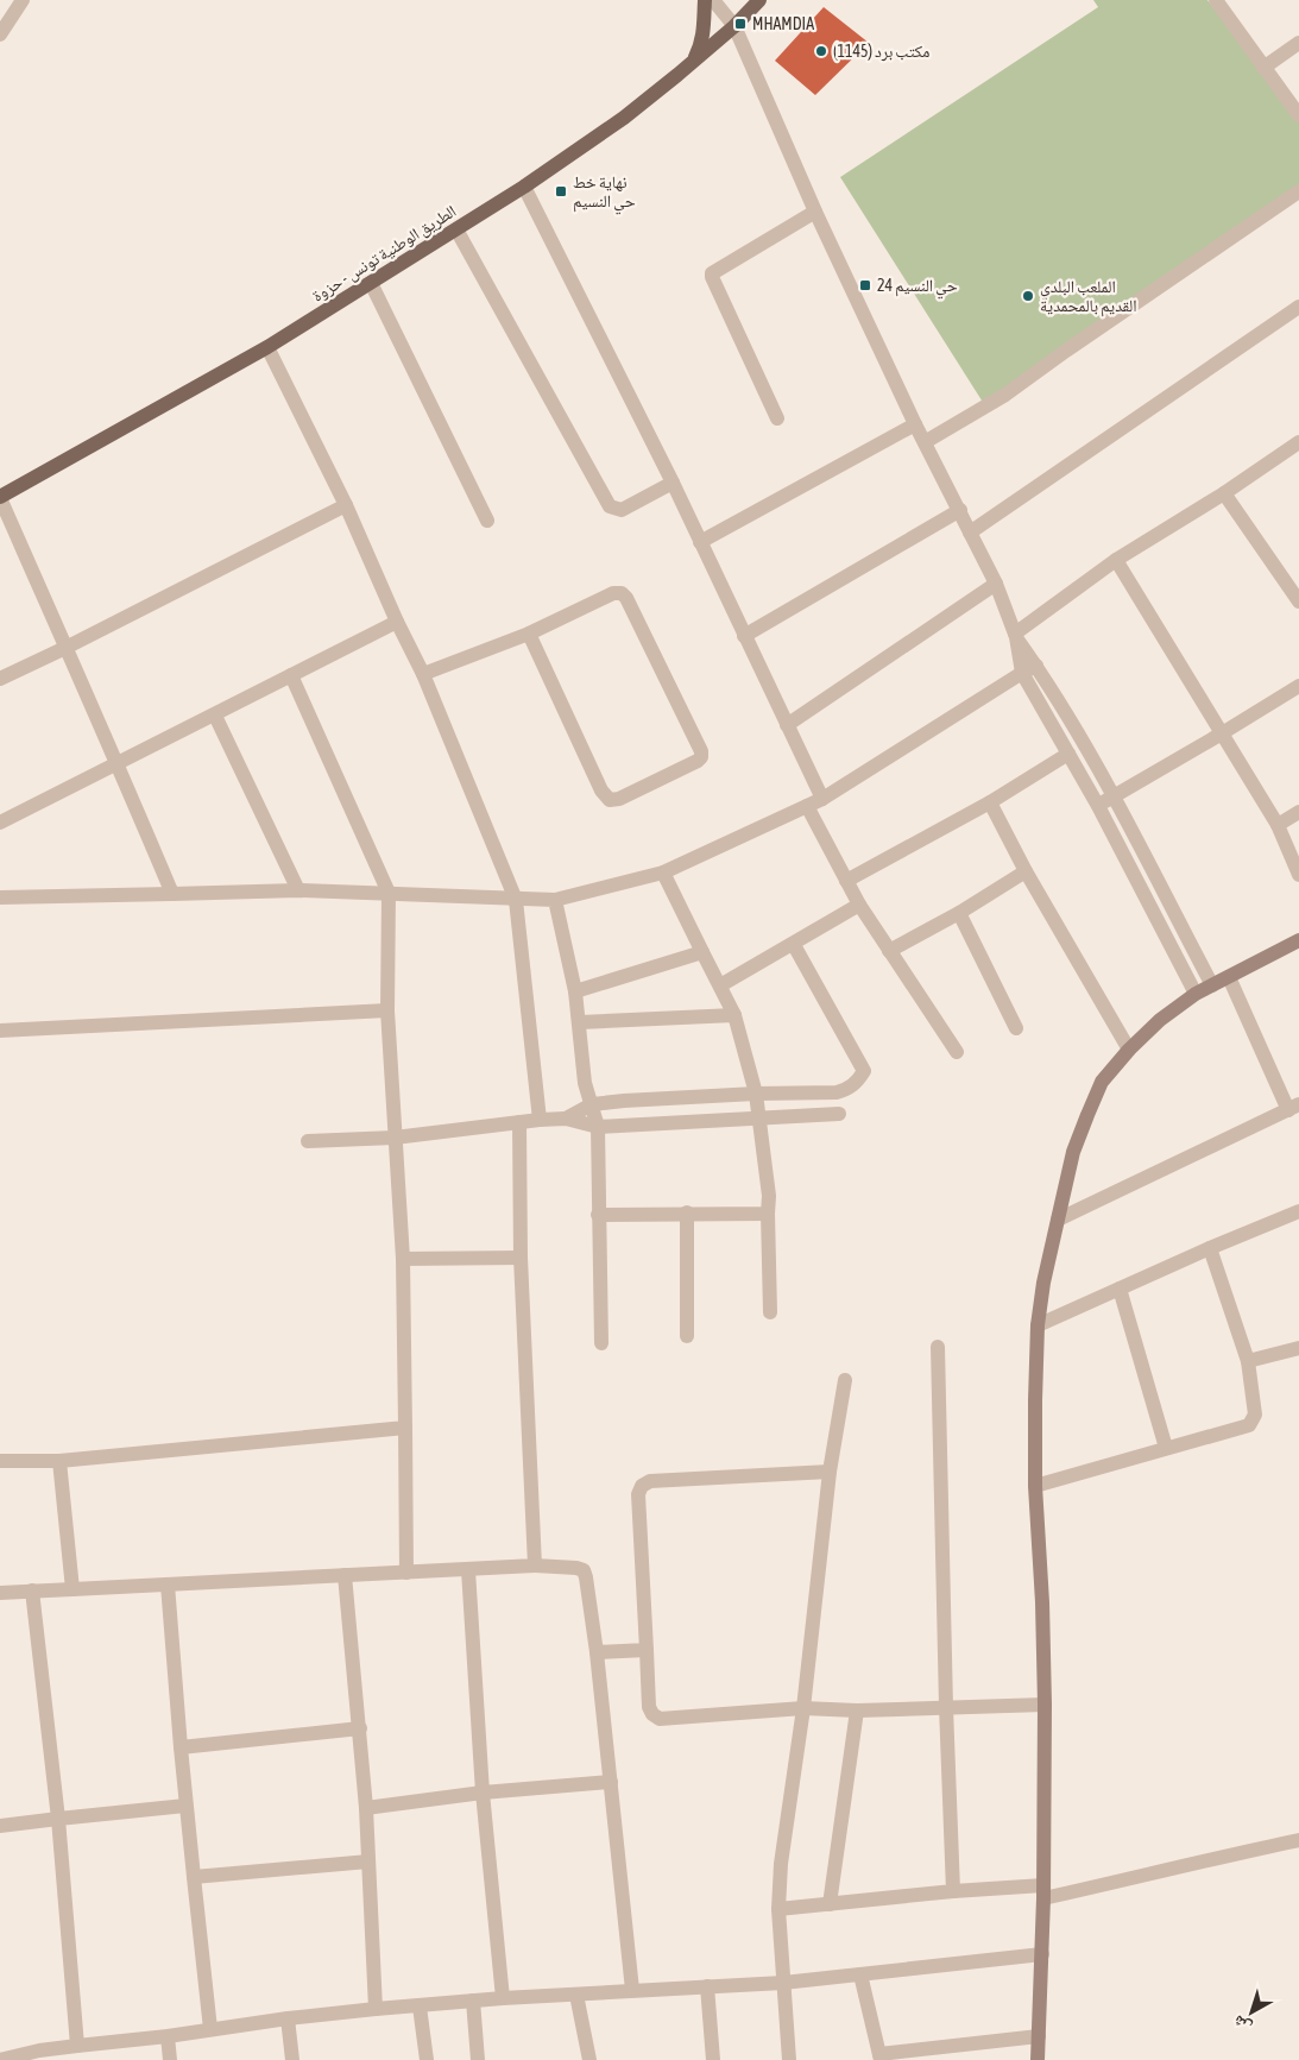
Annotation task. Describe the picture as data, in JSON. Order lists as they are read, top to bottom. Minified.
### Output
{"streets":{"main road":["الطريق الوطنية تونس - حزوة"]},"places":{"transit":["MHAMDIA","نهاية خط حي النسيم","حي النسيم 24"],"other":["مكتب برد (1145)","الملعب البلدي القديم بالمحمدية"]},"north":"bottom left"}
